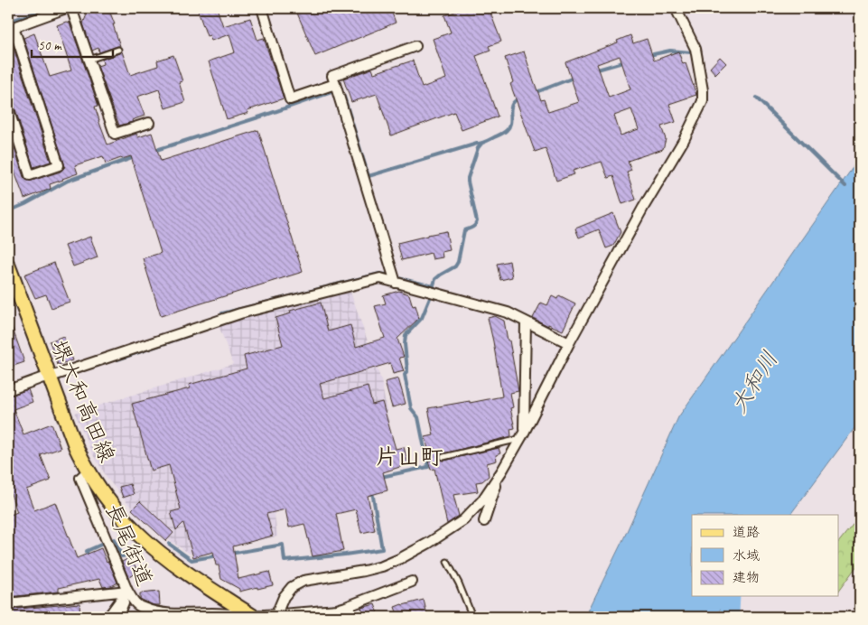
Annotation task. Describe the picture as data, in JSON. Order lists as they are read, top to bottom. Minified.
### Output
{"streets":{"main road":["堺大和高田線"],"street":["長尾街道"]},"crossings":[["堺大和高田線","長尾街道"]],"districts":["片山町"],"water":["大和川"],"legend":["道路","水域","建物"],"scale_bar":"50 m"}
